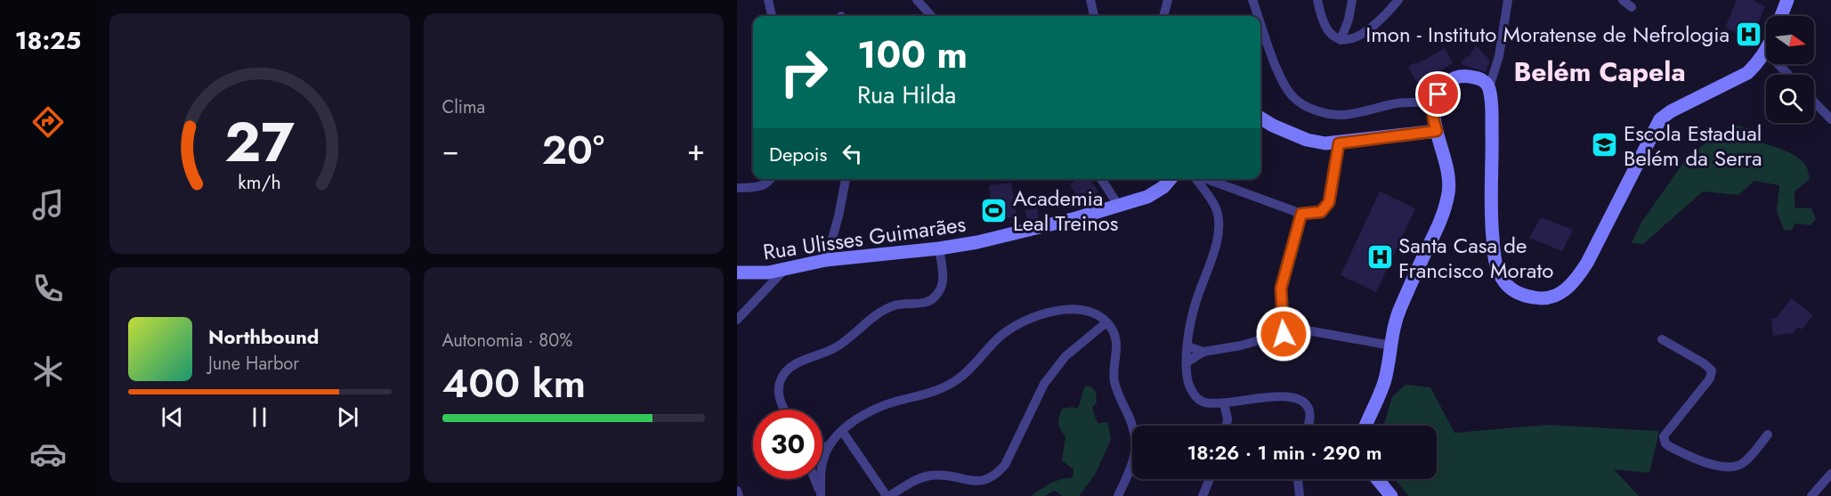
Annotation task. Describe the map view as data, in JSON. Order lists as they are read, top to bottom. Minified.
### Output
{"streets":{"main road":["Rua Ulisses Guimarães"]},"districts":["Belém Capela"],"places":{"hospital":["Imon - Instituto Moratense de Nefrologia","Santa Casa de Francisco Morato"],"school or university":["Escola Estadual Belém da Serra"],"sports":["Academia Leal Treinos"]},"north":"right","page":{"tabs":"18:25","tile":["Clima",["Autonomia · 80%","400 km"]],"turn":["100 m","Rua Hilda"],"heat":["−","20°","+"],"then":"Depois","song":["Northbound","June Harbor"],"limit":"30","trip":"18:26 · 1 min · 290 m","gauge":["27","km/h"]}}
